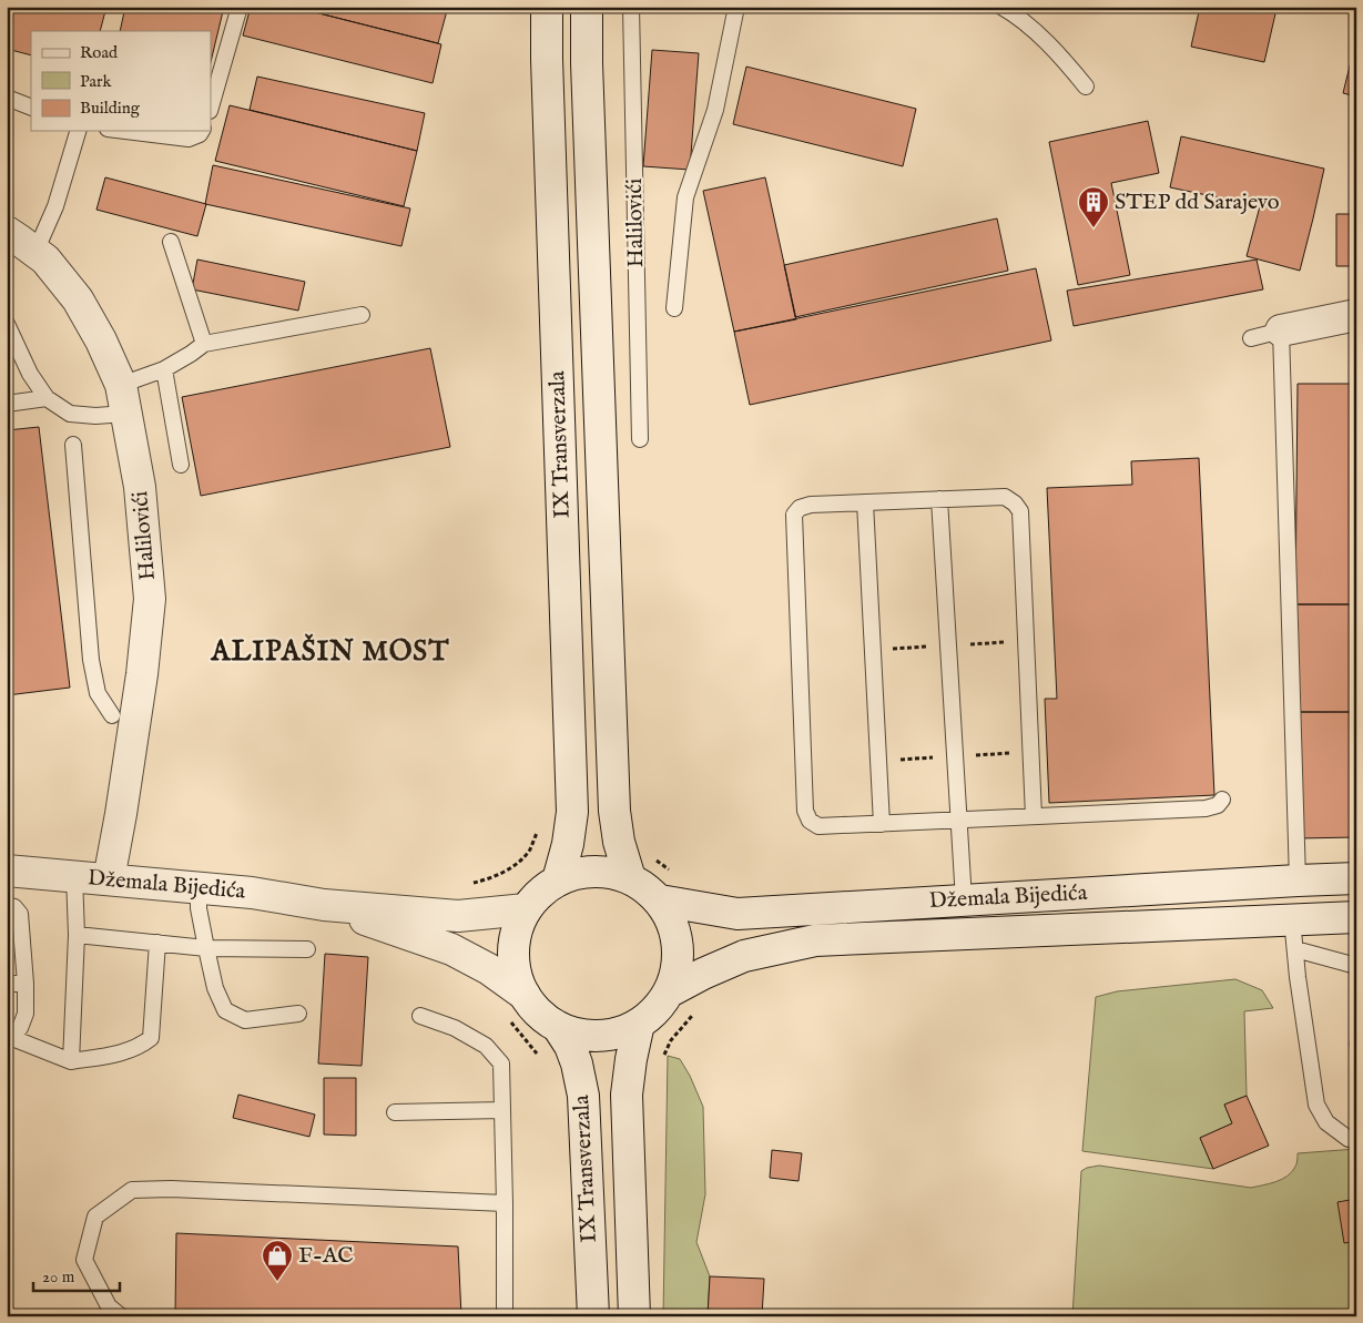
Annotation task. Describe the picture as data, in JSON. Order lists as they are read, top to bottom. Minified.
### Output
{"streets":{"street":["Halilovići","IX Transverzala","Džemala Bijedića"]},"crossings":[["Halilovići","Džemala Bijedića"],["IX Transverzala","Džemala Bijedića"]],"districts":["ALIPAŠIN MOST"],"places":{"building":["STEP dd Sarajevo"],"shop":["F-AC"]},"legend":["Road","Park","Building"],"scale_bar":"20 m"}
